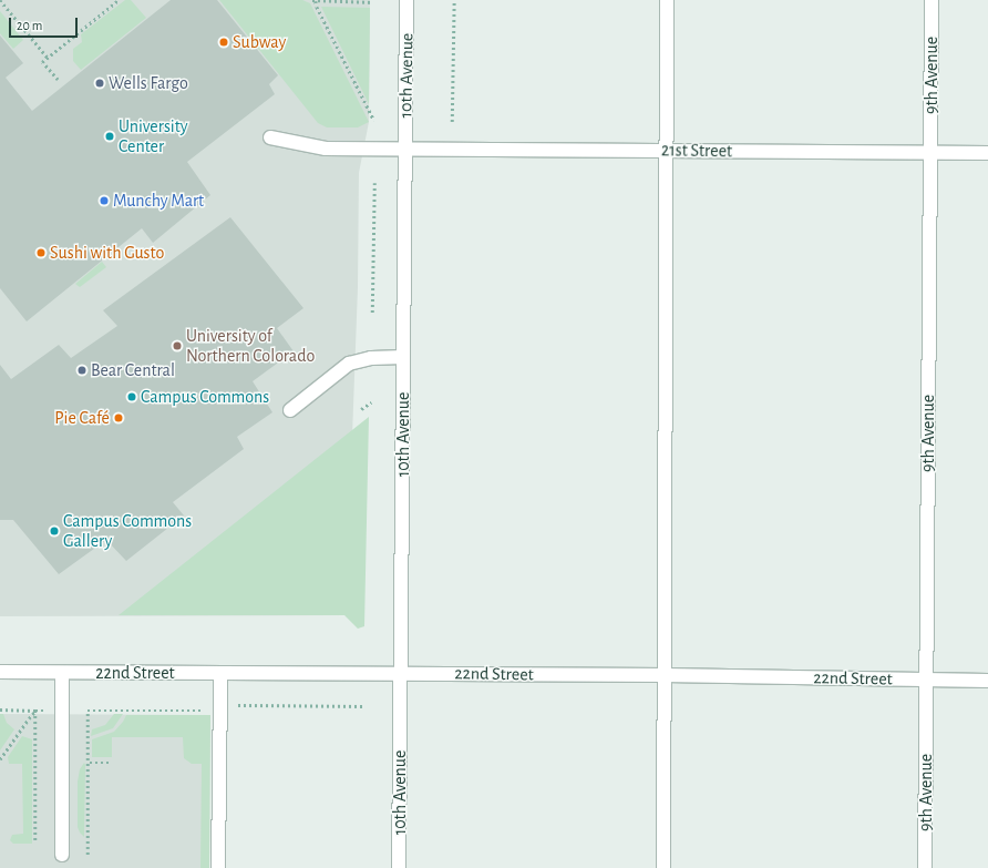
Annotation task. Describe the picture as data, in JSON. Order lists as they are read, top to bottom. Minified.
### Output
{"streets":{"street":["10th Avenue","9th Avenue","21st Street","22nd Street"]},"crossings":[["10th Avenue","21st Street"],["10th Avenue","22nd Street"],["9th Avenue","21st Street"],["9th Avenue","22nd Street"]],"places":["Subway","Wells Fargo","University Center","Munchy Mart","Sushi with Gusto","University of Northern Colorado","Bear Central","Campus Commons","Pie Café","Campus Commons Gallery"],"scale_bar":"20 m"}
